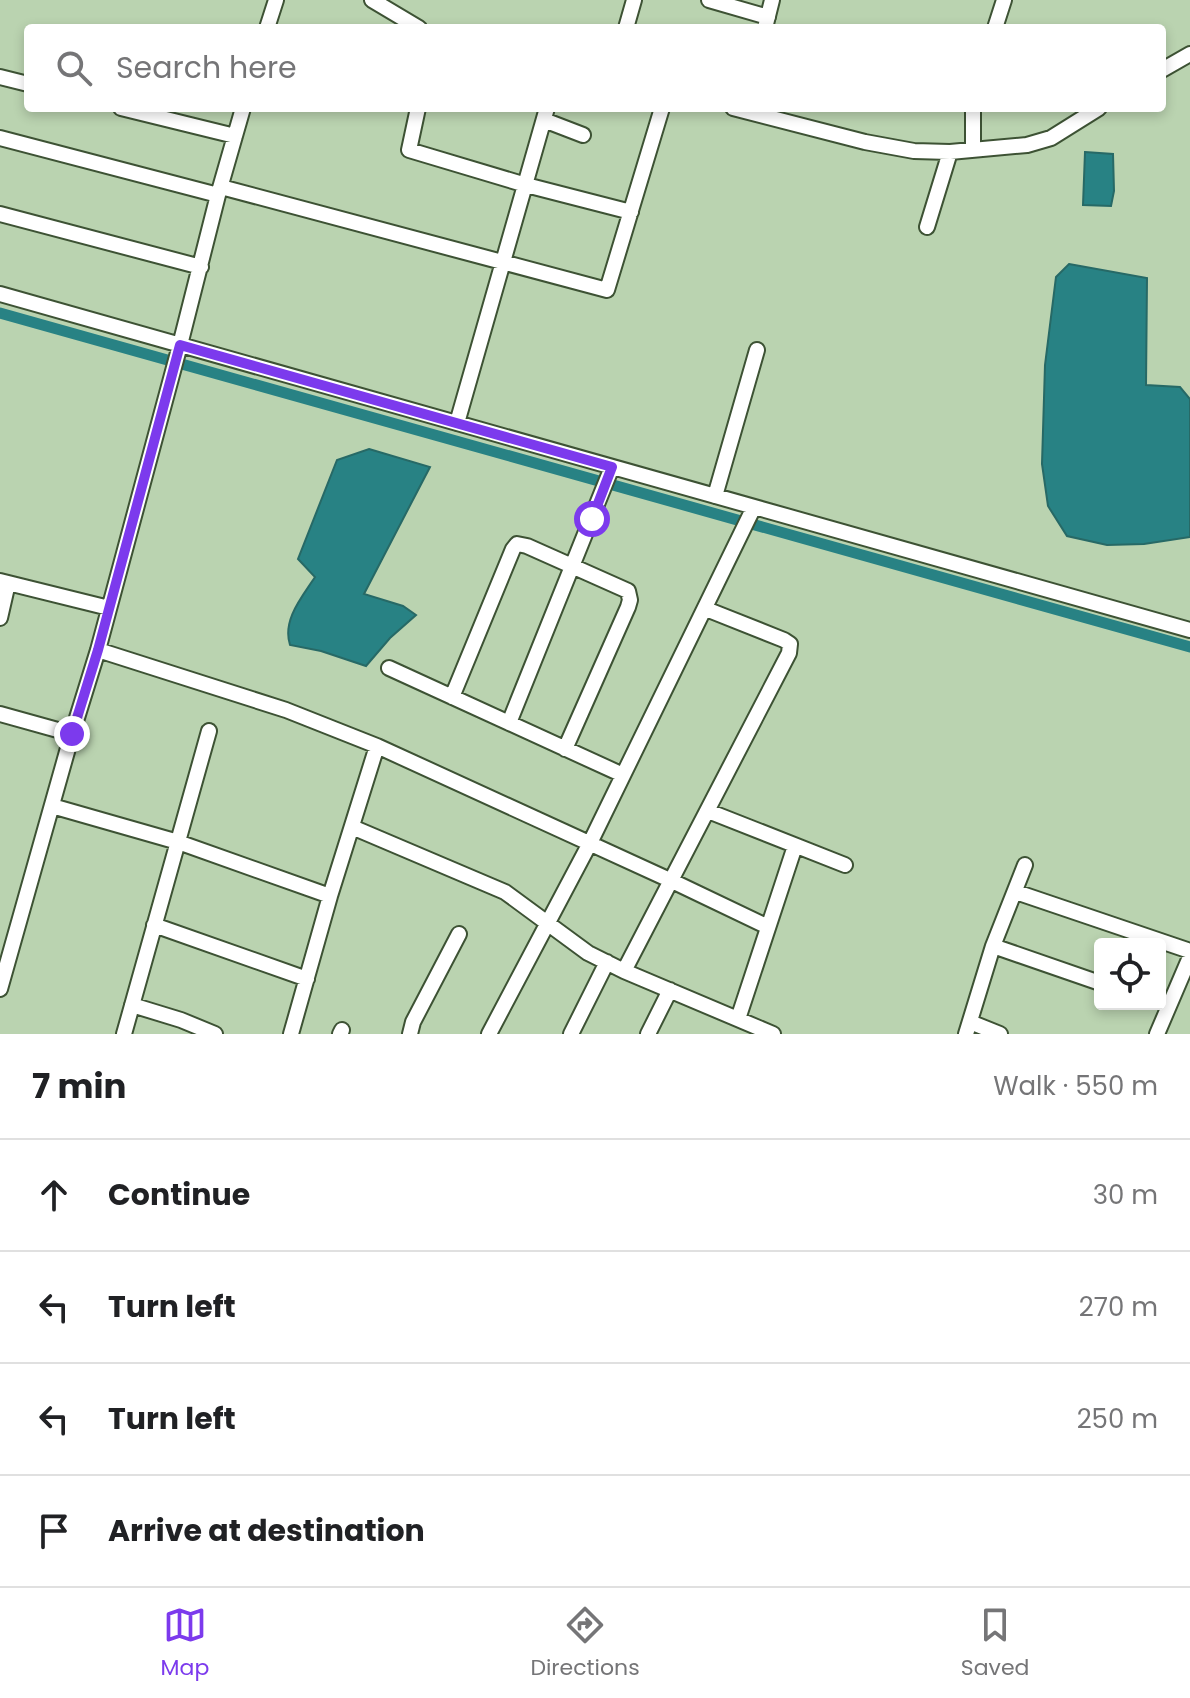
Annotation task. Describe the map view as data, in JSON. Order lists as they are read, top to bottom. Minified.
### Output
{"page":{"search":"Search here","heading":["7 min","Walk · 550 m"],"list":[["Continue","30 m"],["Turn left","270 m"],["Turn left","250 m"],"Arrive at destination"],"nav":["Map","Directions","Saved"]}}
